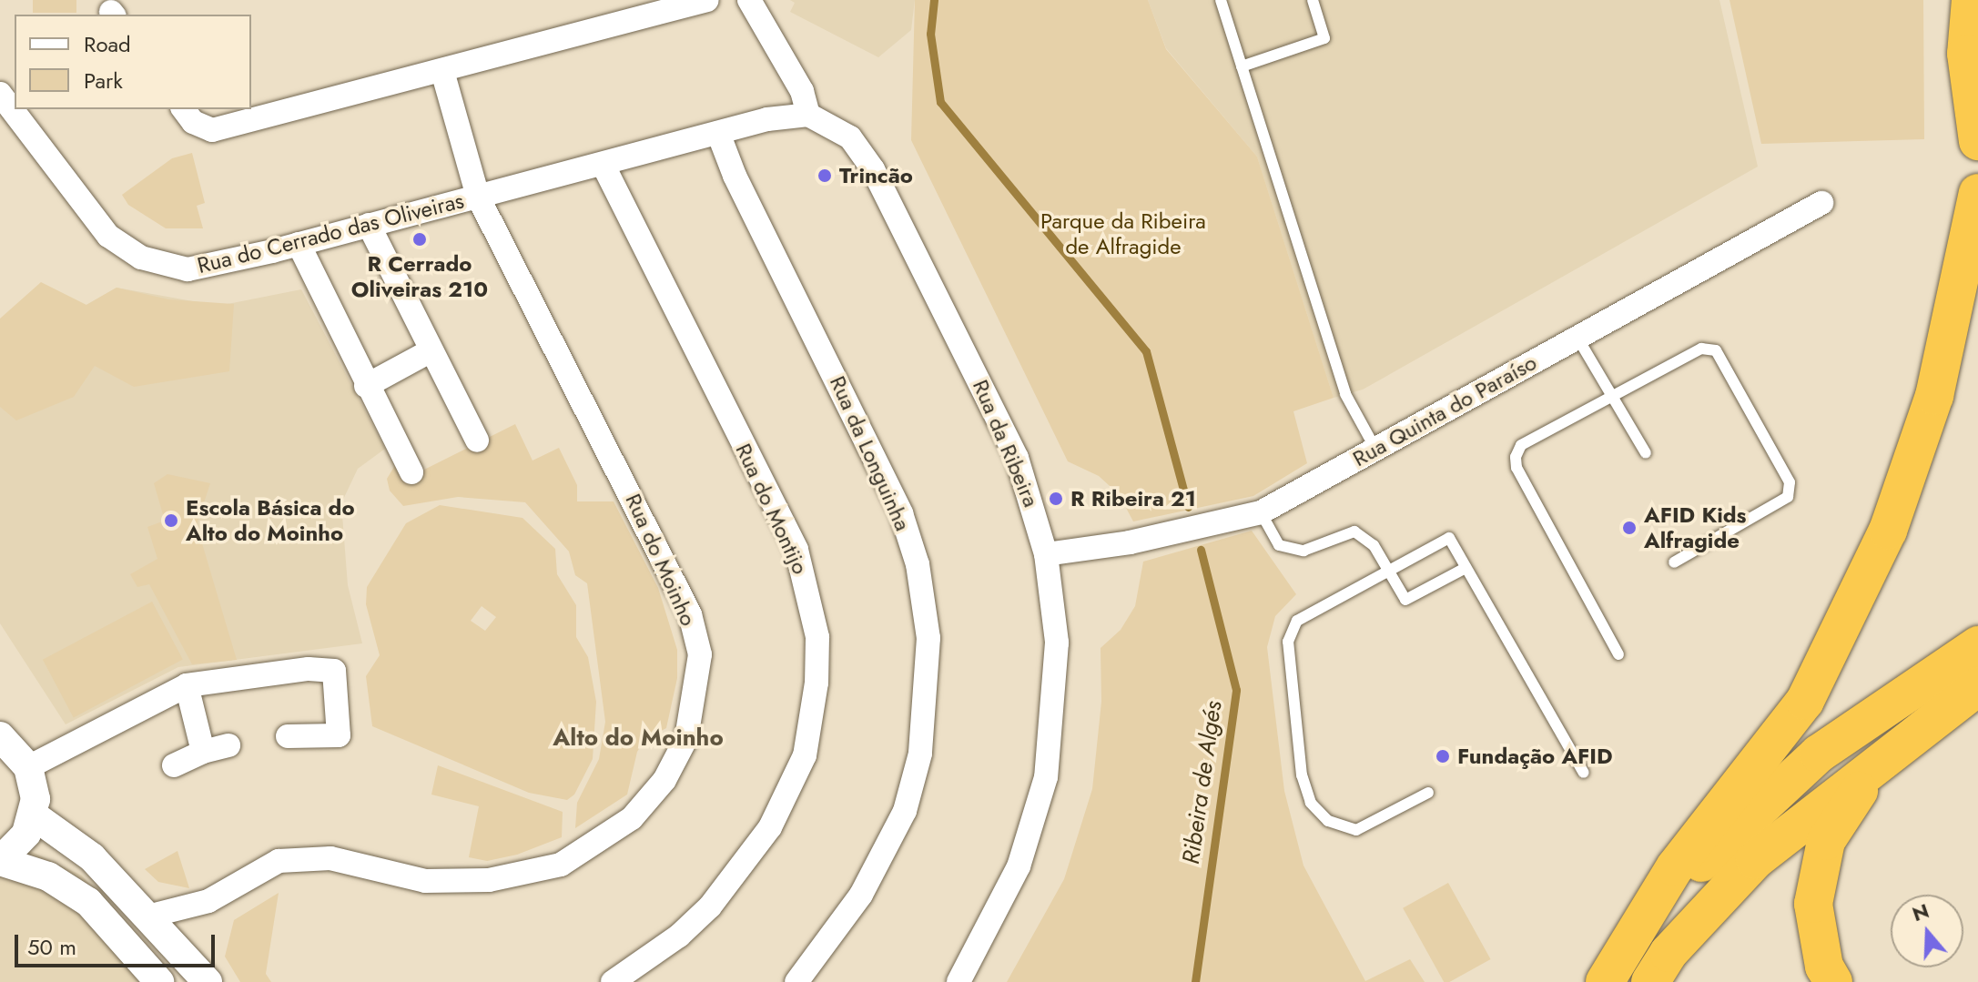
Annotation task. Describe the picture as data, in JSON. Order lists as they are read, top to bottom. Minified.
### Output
{"streets":{"street":["Rua do Cerrado das Oliveiras","Rua Quinta do Paraíso","Rua da Ribeira","Rua da Longuinha","Rua do Montijo","Rua do Moinho"]},"crossings":[["Rua do Cerrado das Oliveiras","Rua da Ribeira"],["Rua do Cerrado das Oliveiras","Rua da Longuinha"],["Rua do Cerrado das Oliveiras","Rua do Montijo"],["Rua do Cerrado das Oliveiras","Rua do Moinho"],["Rua Quinta do Paraíso","Rua da Ribeira"]],"districts":["Alto do Moinho"],"water":["Ribeira de Algés"],"parks":["Parque da Ribeira de Alfragide"],"places":["Trincão","R Cerrado Oliveiras 210","R Ribeira 21","Escola Básica do Alto do Moinho","AFID Kids Alfragide","Fundação AFID"],"legend":["Road","Park"],"scale_bar":"50 m","north":"top"}
